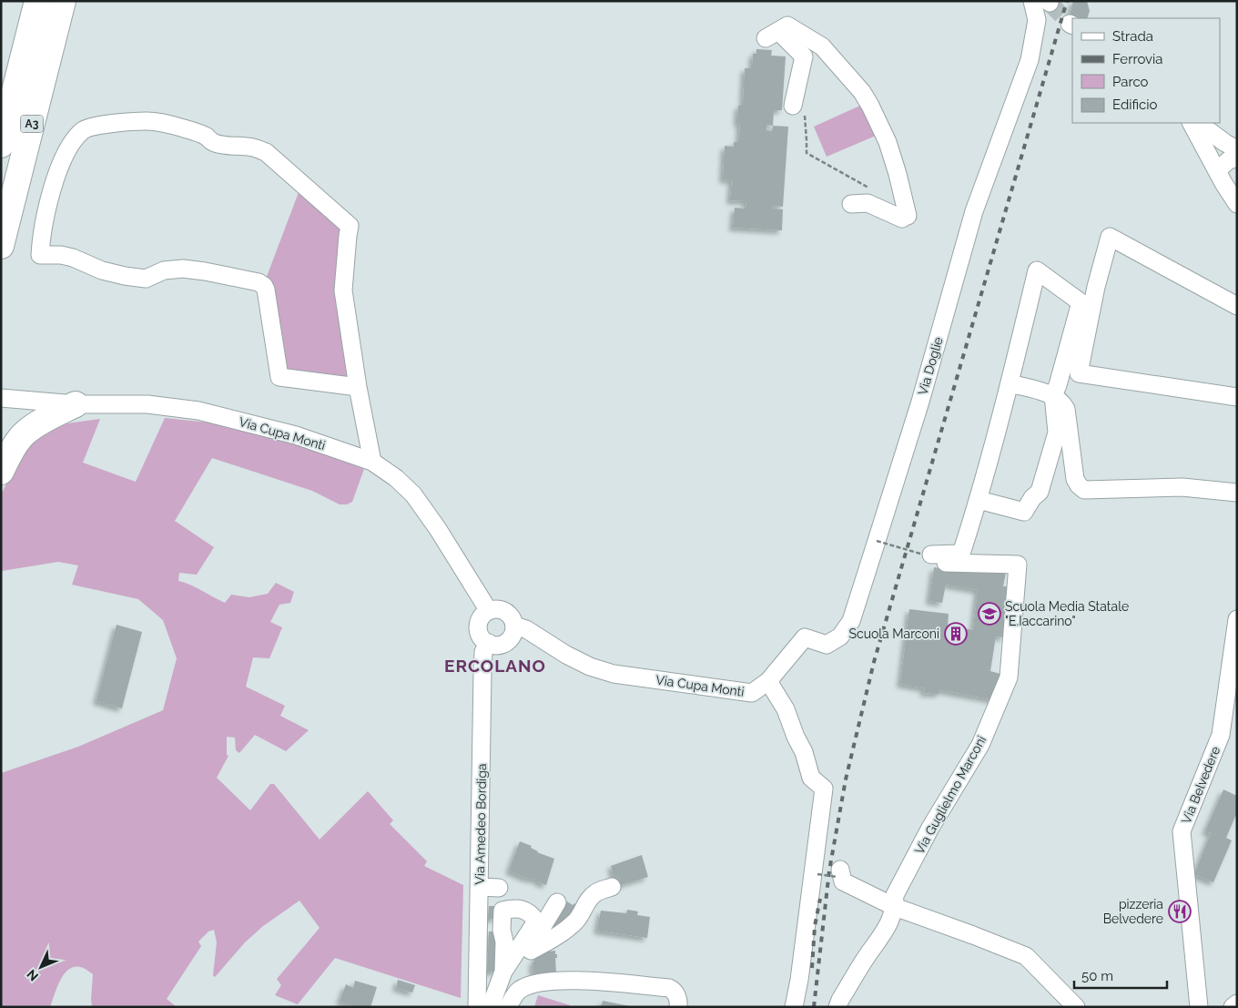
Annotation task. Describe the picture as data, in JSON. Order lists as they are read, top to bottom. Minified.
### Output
{"streets":{"highway":["A3"],"street":["Via Doglie","Via Cupa Monti","Via Belvedere","Via Guglielmo Marconi","Via Amedeo Bordiga"]},"crossings":[["Via Doglie","Via Cupa Monti"],["Via Cupa Monti","Via Amedeo Bordiga"]],"districts":["ERCOLANO"],"places":{"school or university":["Scuola Media Statale \"E.Iaccarino\""],"building":["Scuola Marconi"],"restaurant":["pizzeria Belvedere"]},"legend":["Strada","Ferrovia","Parco","Edificio"],"scale_bar":"50 m","north":"bottom left"}
